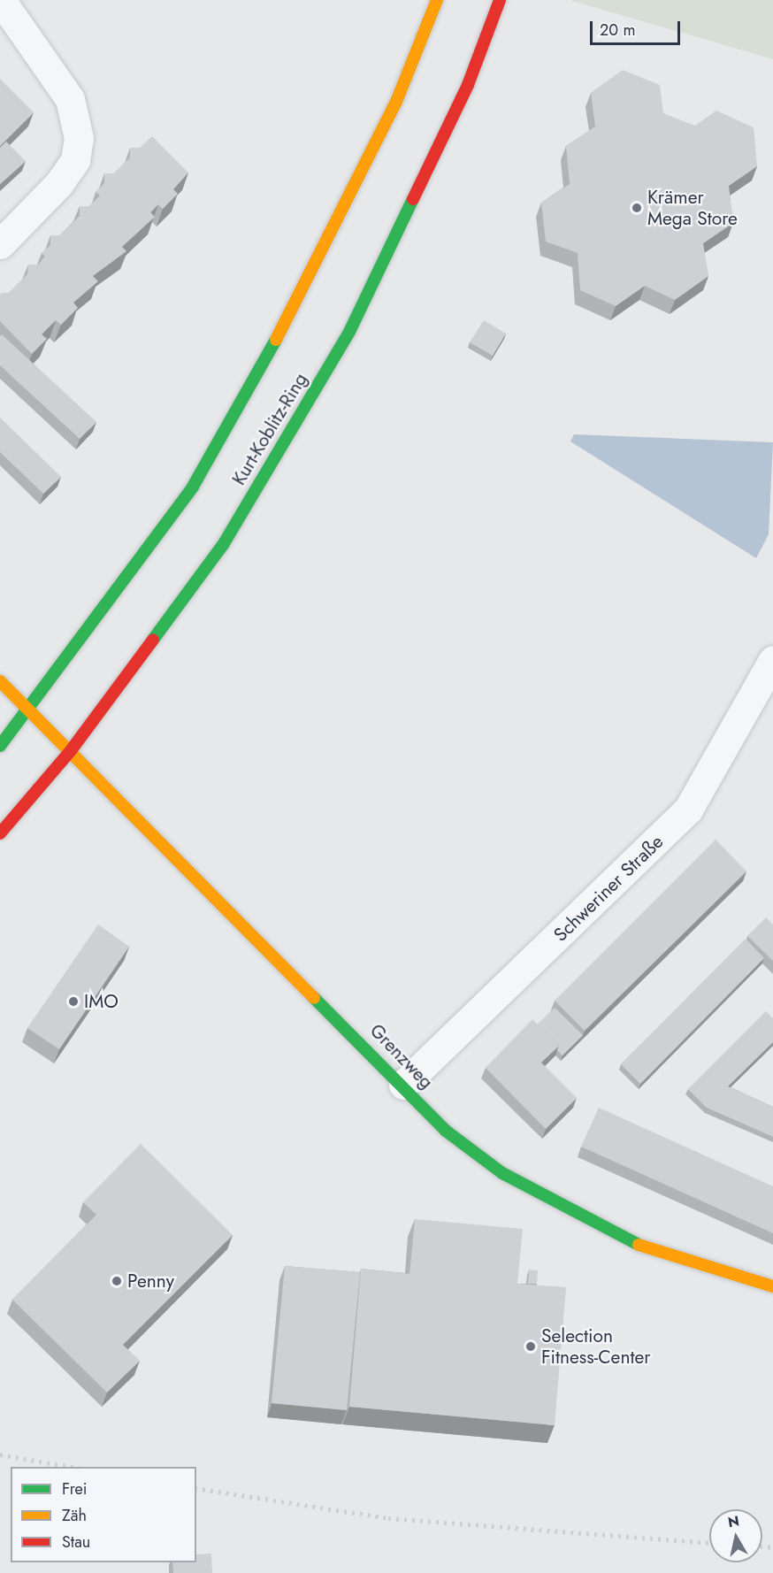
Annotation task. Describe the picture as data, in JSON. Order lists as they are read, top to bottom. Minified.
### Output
{"streets":{"main road":["Kurt-Koblitz-Ring","Grenzweg"],"street":["Schweriner Straße"]},"crossings":[["Kurt-Koblitz-Ring","Grenzweg"],["Schweriner Straße","Grenzweg"]],"places":["Krämer Mega Store","IMO","Penny","Selection Fitness-Center"],"legend":["Frei","Zäh","Stau"],"scale_bar":"20 m","north":"top"}
